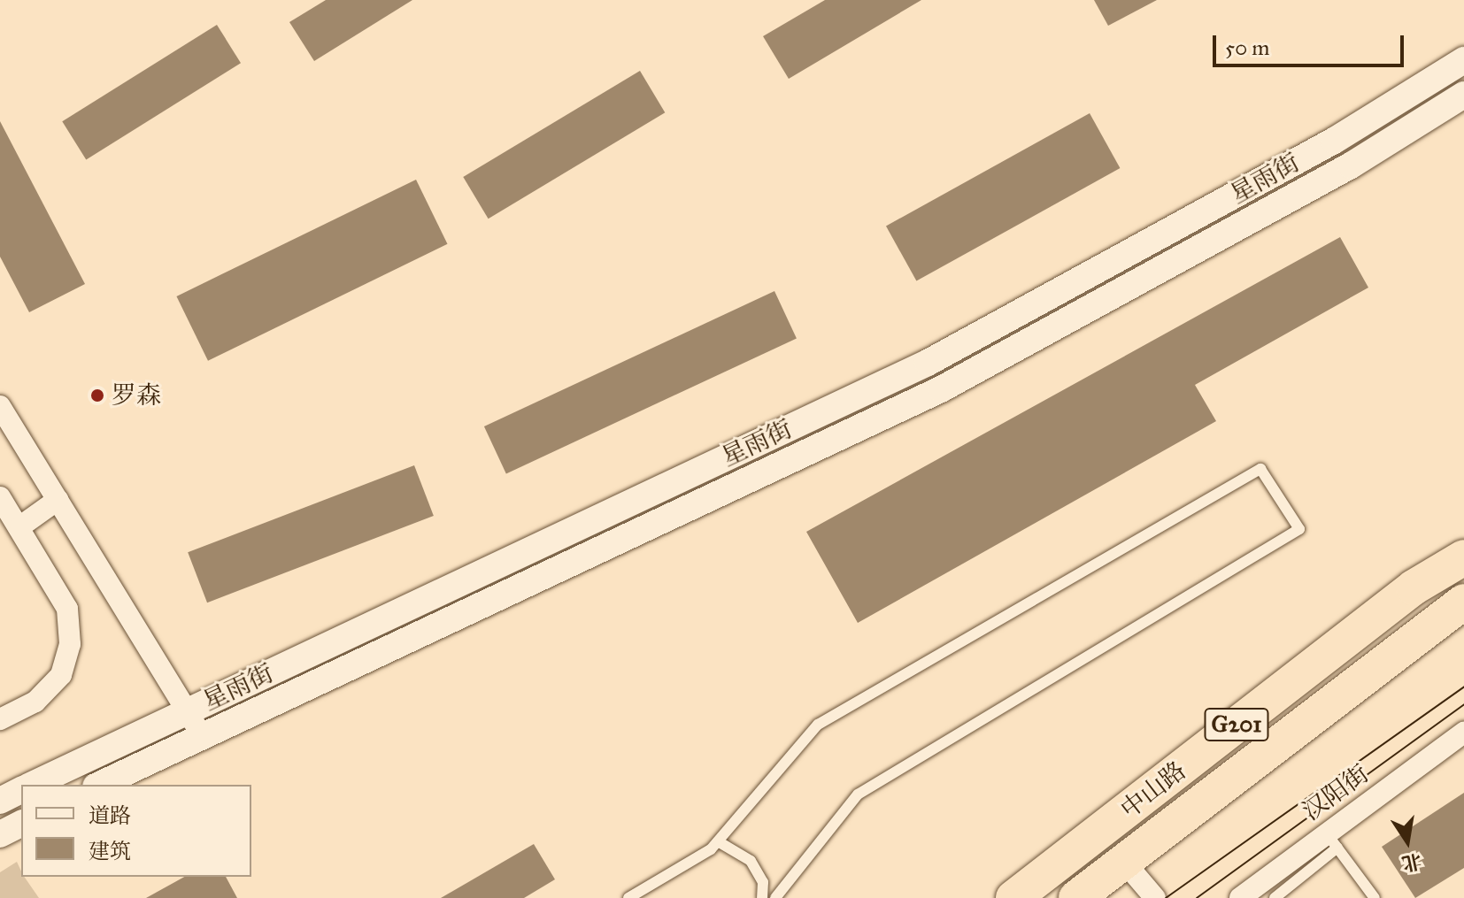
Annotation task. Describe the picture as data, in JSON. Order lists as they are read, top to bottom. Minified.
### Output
{"streets":{"highway":["G201","中山路"],"street":["星雨街","汉阳街"]},"places":["罗森"],"legend":["道路","建筑"],"scale_bar":"50 m","north":"bottom"}
